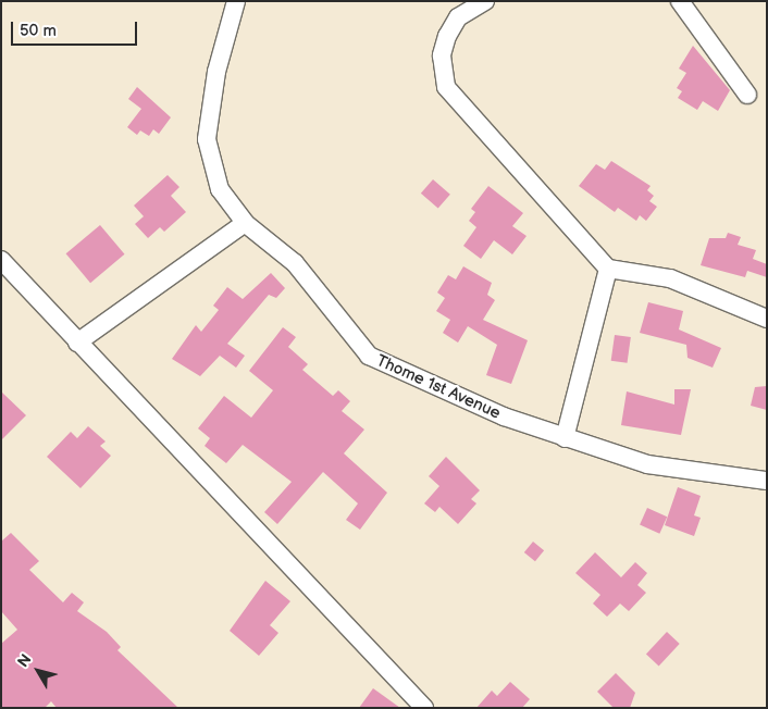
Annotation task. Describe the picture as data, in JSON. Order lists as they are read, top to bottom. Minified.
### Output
{"streets":{"street":["Thome 1st Avenue"]},"scale_bar":"50 m","north":"top left"}
